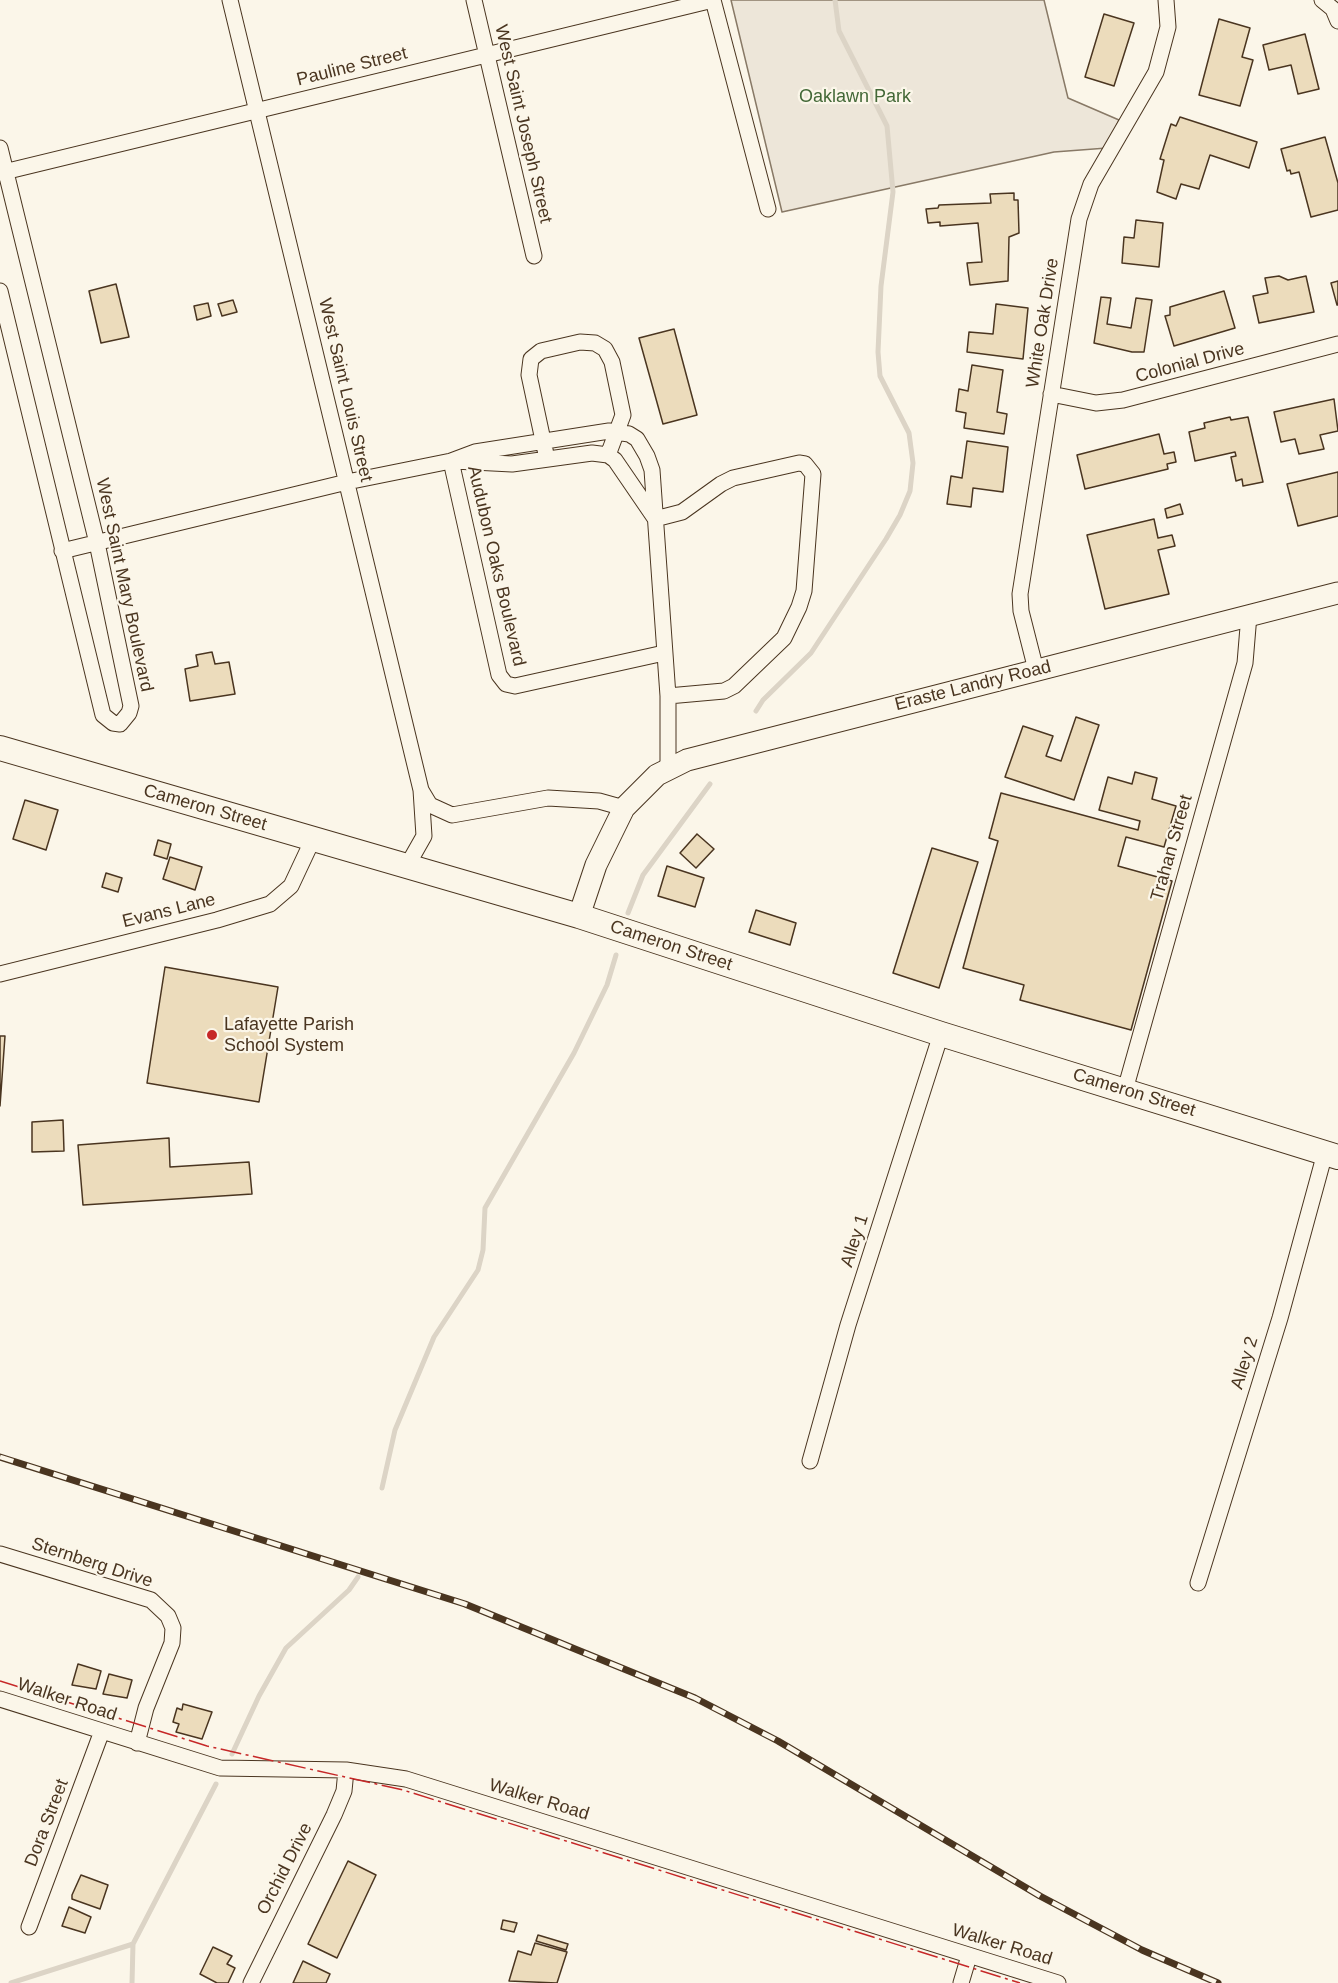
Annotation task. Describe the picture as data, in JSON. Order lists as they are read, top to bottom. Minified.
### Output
{"streets":{"main road":["Cameron Street"],"street":["Pauline Street","West Saint Joseph Street","White Oak Drive","Colonial Drive","West Saint Louis Street","Audubon Oaks Boulevard","West Saint Mary Boulevard","Eraste Landry Road","Trahan Street","Evans Lane","Alley 1","Alley 2","Sternberg Drive","Walker Road","Dora Street","Orchid Drive"]},"crossings":[["Pauline Street","West Saint Joseph Street"],["Pauline Street","West Saint Louis Street"],["Pauline Street","West Saint Mary Boulevard"],["White Oak Drive","Colonial Drive"],["White Oak Drive","Eraste Landry Road"],["Eraste Landry Road","Cameron Street"],["Eraste Landry Road","Trahan Street"],["Cameron Street","Trahan Street"],["Cameron Street","Evans Lane"],["Cameron Street","Alley 1"],["Cameron Street","Alley 2"],["Sternberg Drive","Walker Road"],["Walker Road","Dora Street"],["Walker Road","Orchid Drive"]],"parks":["Oaklawn Park"],"places":["Lafayette Parish School System"]}
